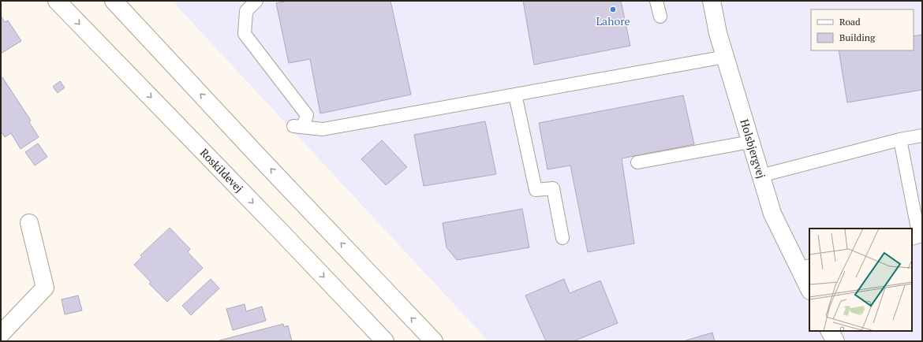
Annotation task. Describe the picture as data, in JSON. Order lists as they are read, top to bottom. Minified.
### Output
{"streets":{"main road":["Holsbjergvej","Roskildevej"]},"places":["Lahore"],"legend":["Road","Building"]}
